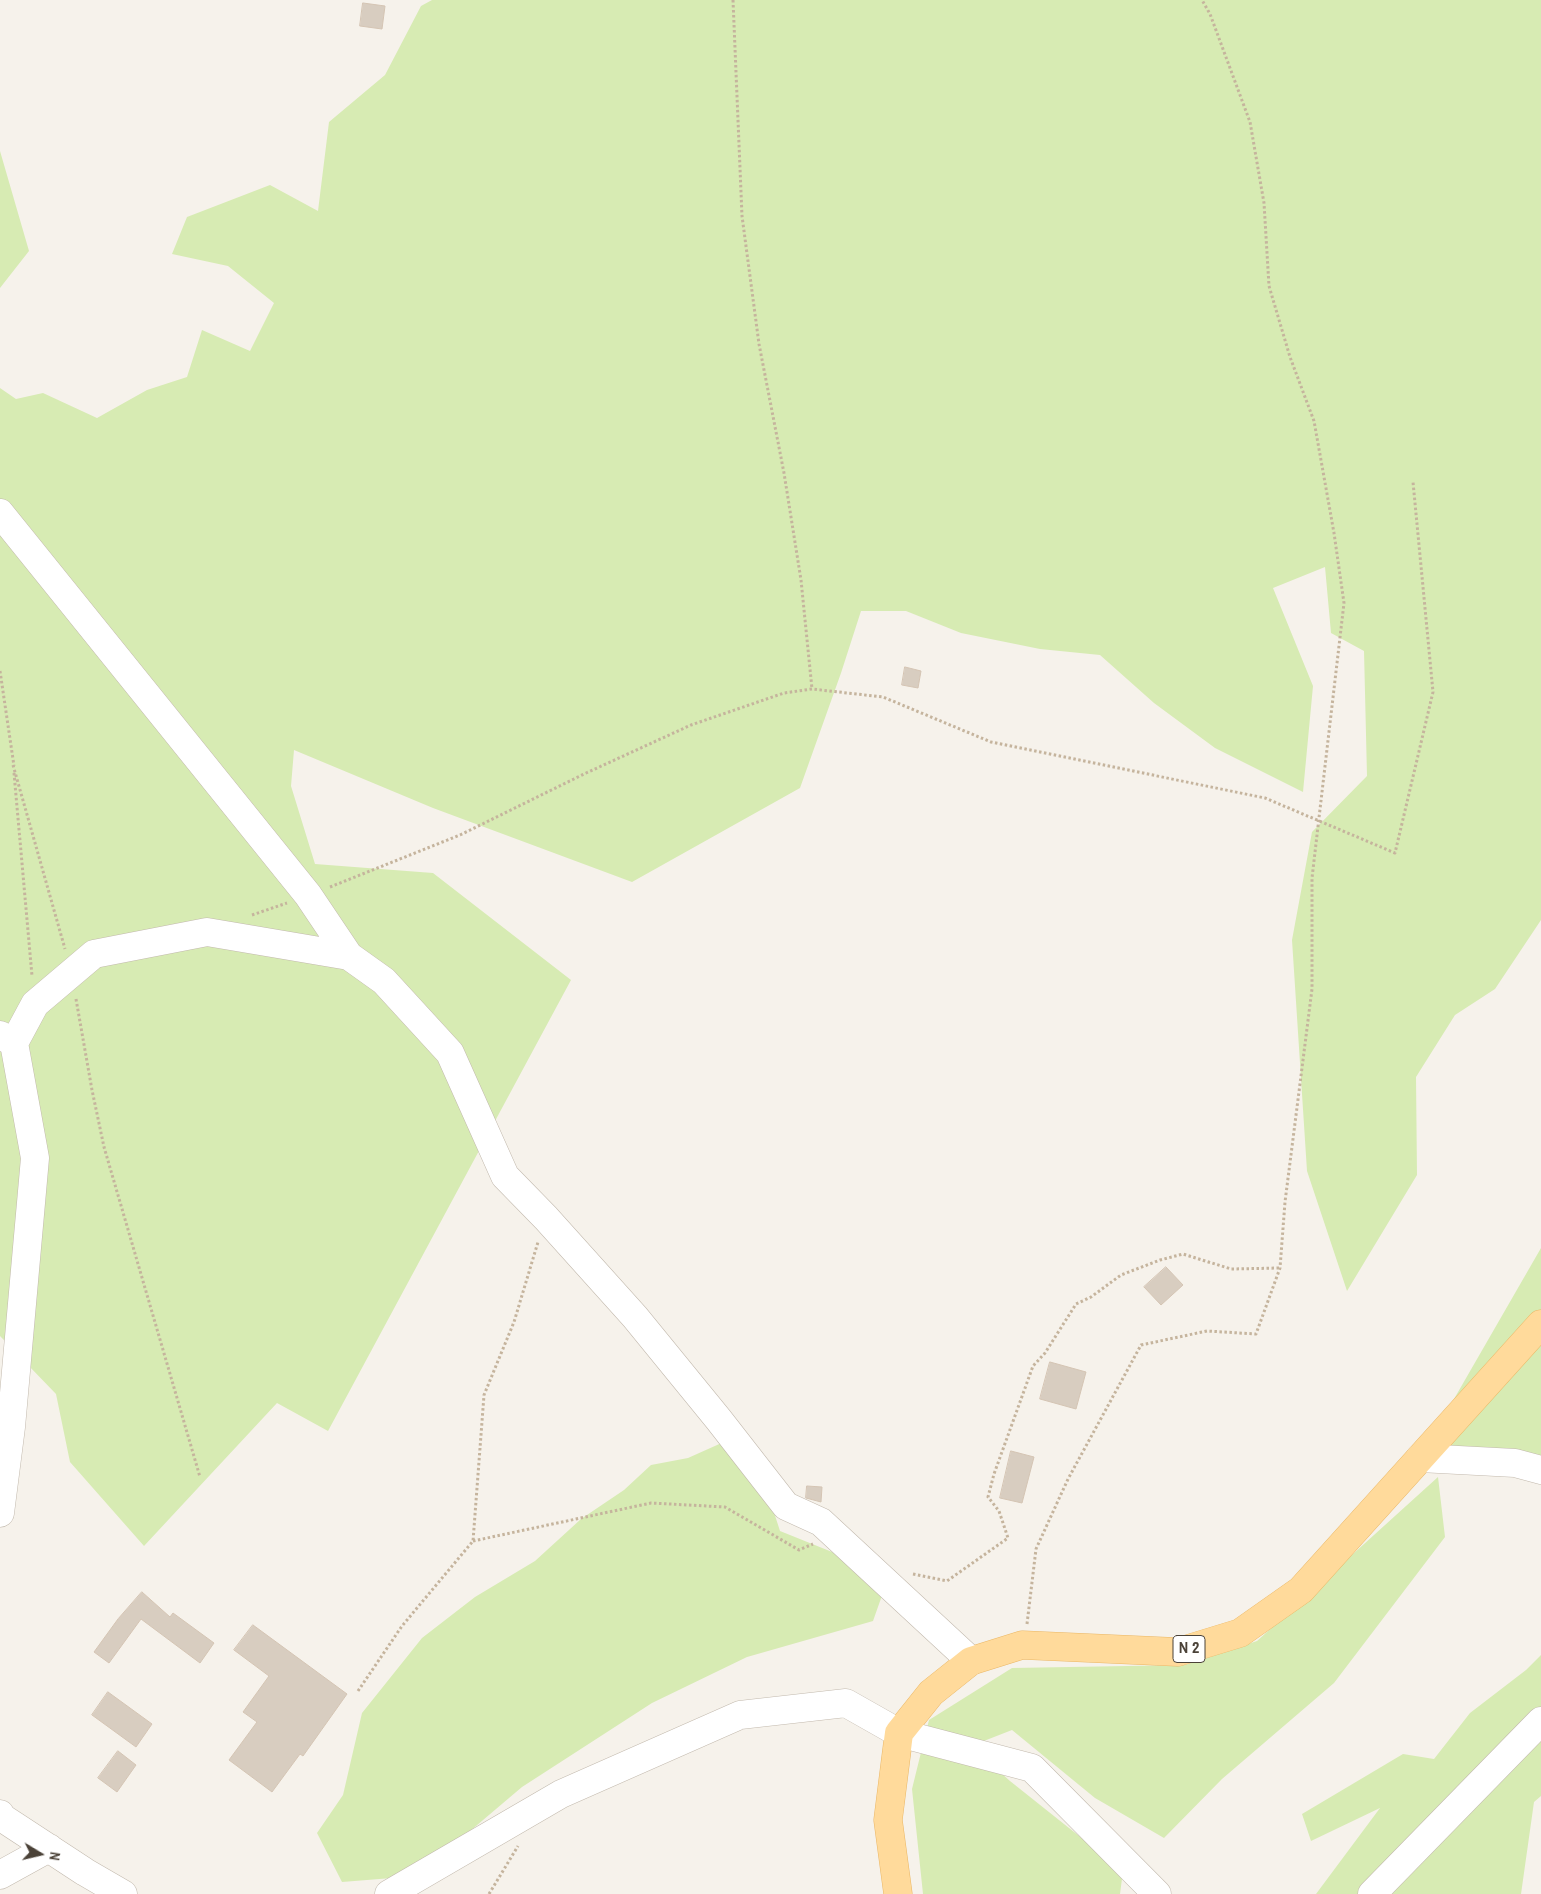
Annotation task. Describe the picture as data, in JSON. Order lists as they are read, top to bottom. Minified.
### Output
{"streets":{"main road":["N 2"]},"north":"right"}
